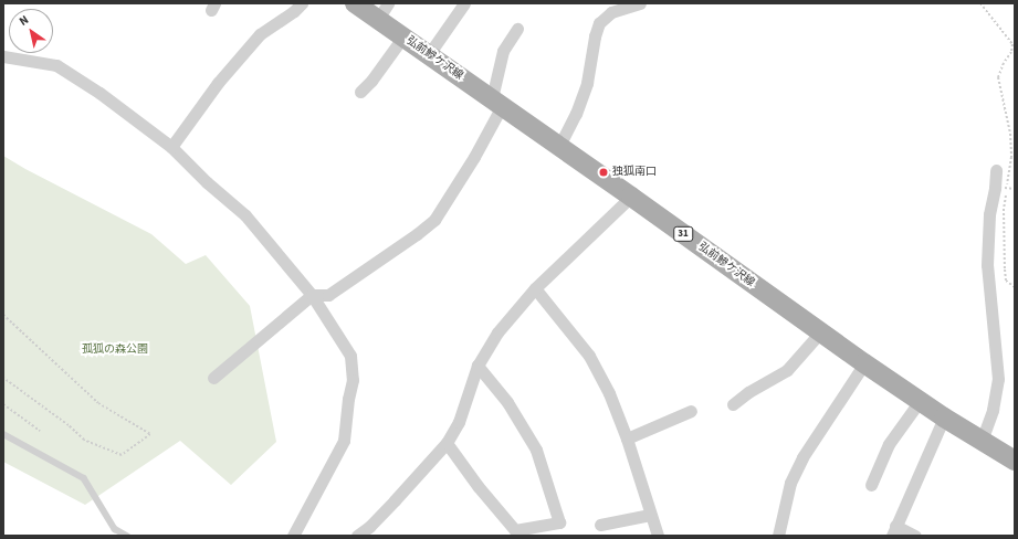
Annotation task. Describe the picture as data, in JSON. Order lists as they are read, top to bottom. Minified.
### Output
{"streets":{"main road":["弘前鰺ケ沢線","31"]},"parks":["孤狐の森公園"],"places":["独狐南口"],"north":"top left"}
